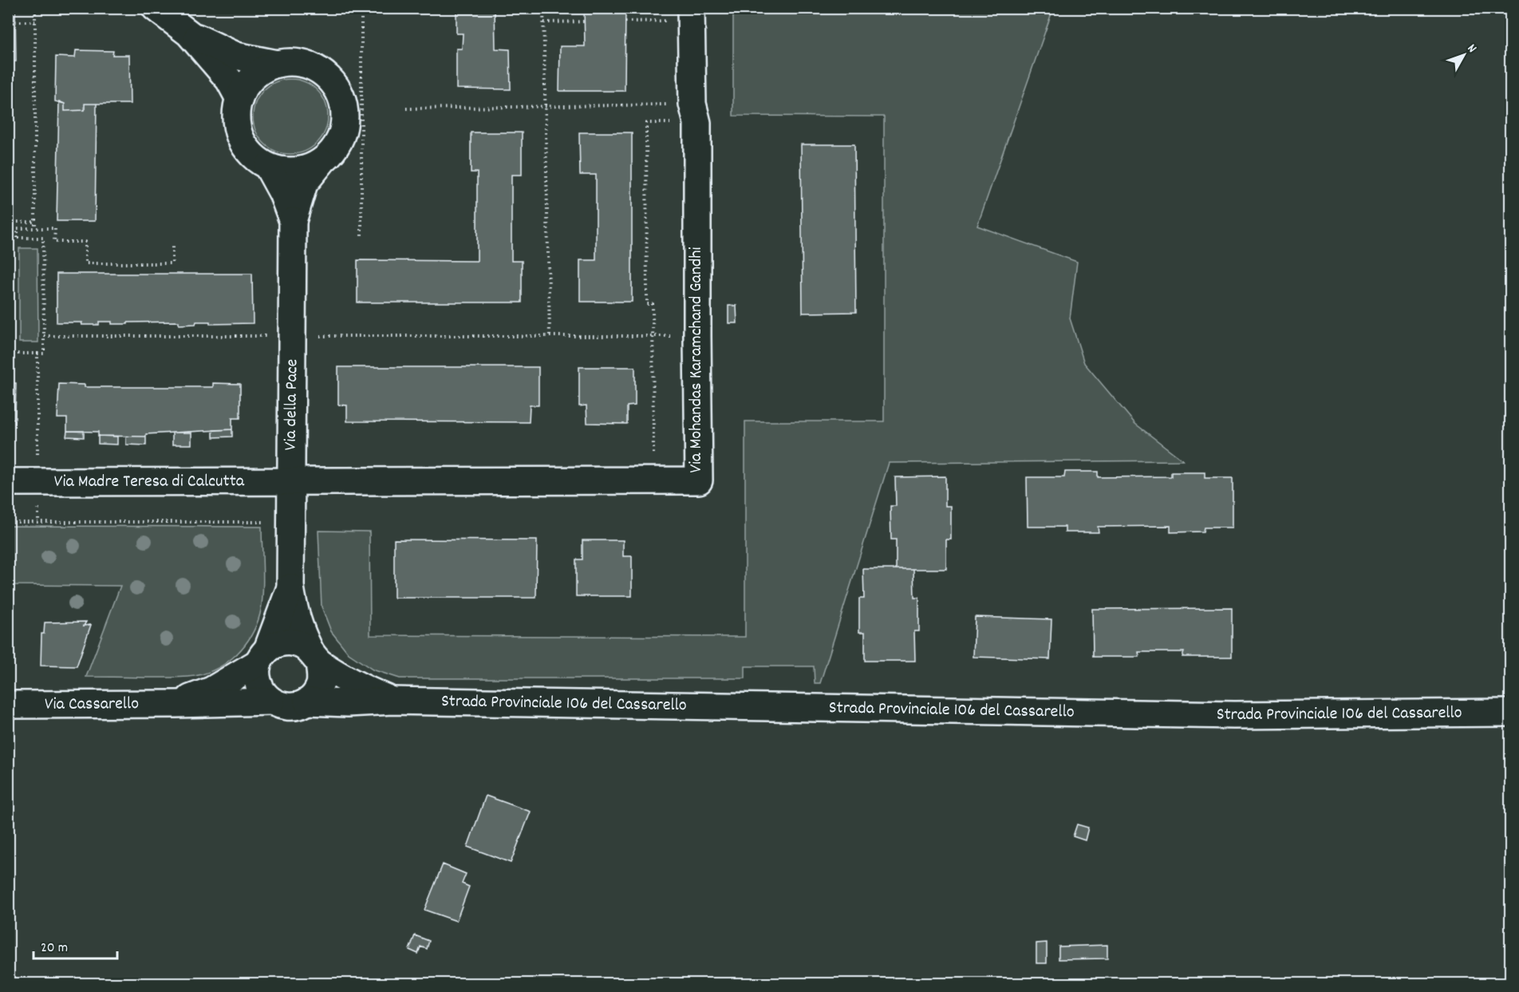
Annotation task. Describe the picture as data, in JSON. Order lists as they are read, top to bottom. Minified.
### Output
{"streets":{"street":["Via Mohandas Karamchand Gandhi","Via della Pace","Via Madre Teresa di Calcutta","Via Cassarello","Strada Provinciale 106 del Cassarello"]},"crossings":[["Via Mohandas Karamchand Gandhi","Via della Pace"],["Via Mohandas Karamchand Gandhi","Via Madre Teresa di Calcutta"],["Via della Pace","Via Madre Teresa di Calcutta"],["Via della Pace","Via Cassarello"],["Via Cassarello","Strada Provinciale 106 del Cassarello"]],"scale_bar":"20 m","north":"top right"}
